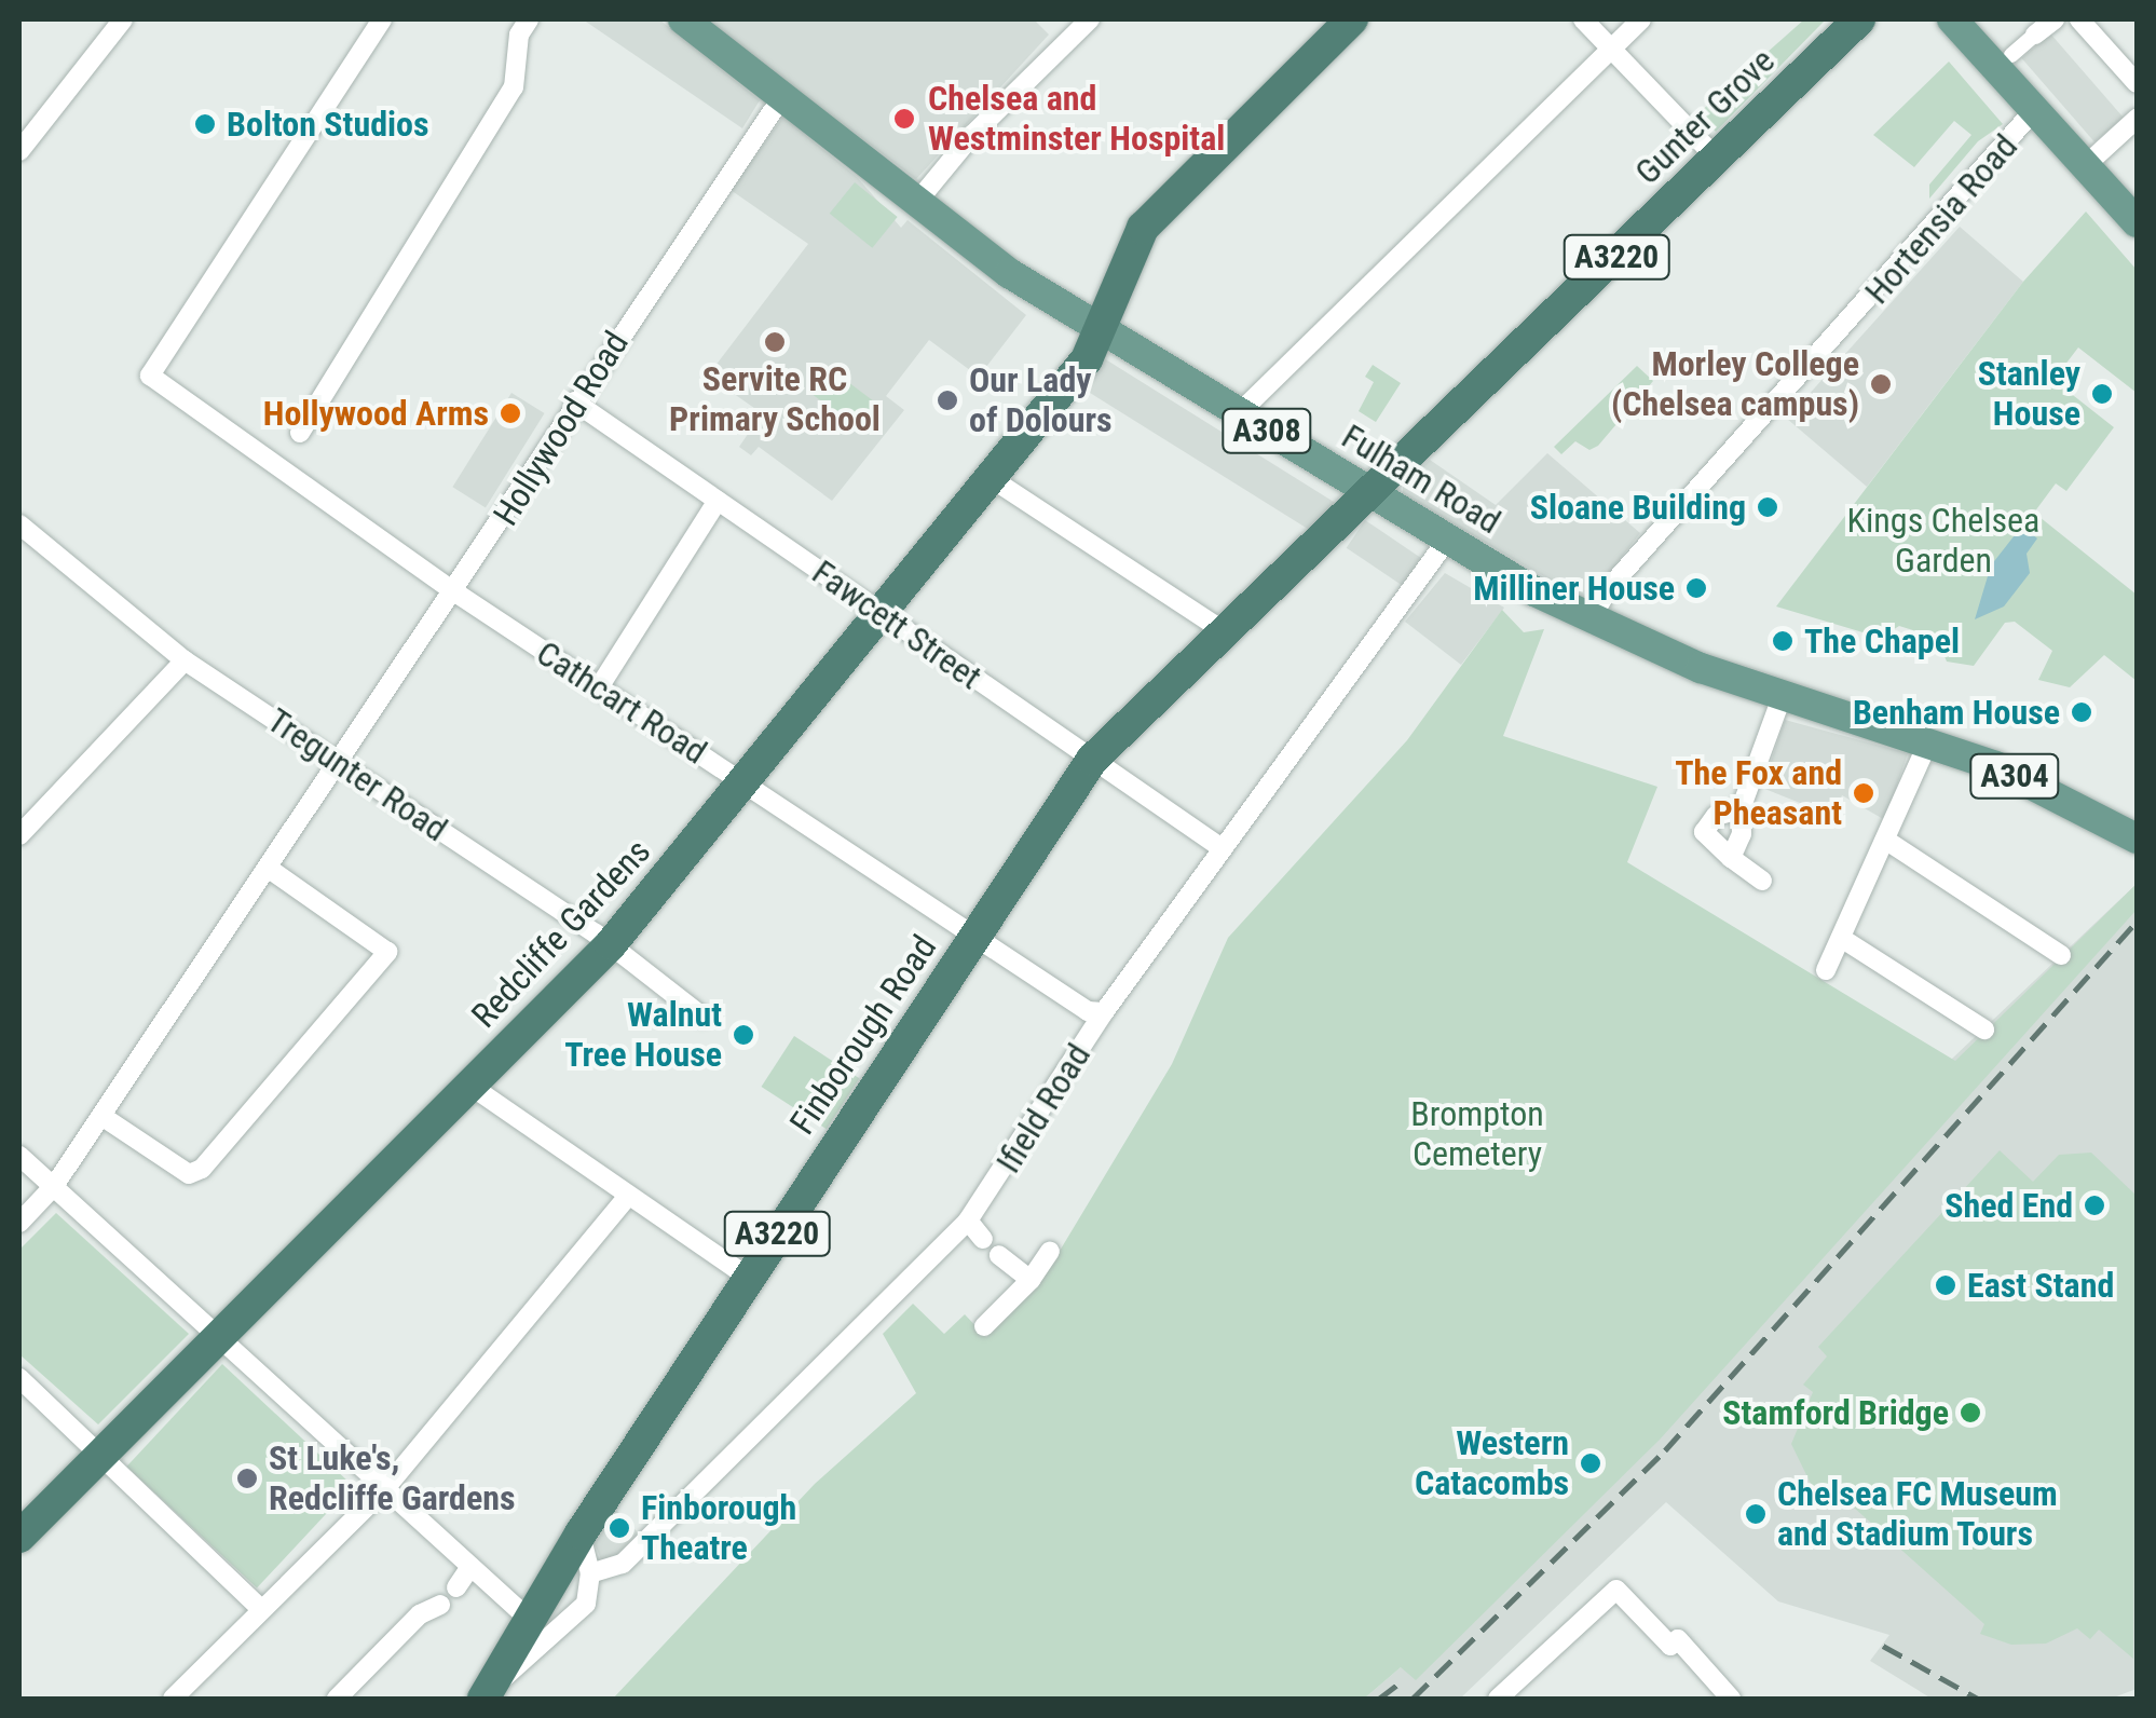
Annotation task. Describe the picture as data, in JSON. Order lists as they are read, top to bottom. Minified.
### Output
{"streets":{"highway":["Gunter Grove","A3220","Redcliffe Gardens","Finborough Road"],"main road":["A308","Fulham Road","A304"],"street":["Hortensia Road","Hollywood Road","Fawcett Street","Cathcart Road","Tregunter Road","Ifield Road"]},"crossings":[["Gunter Grove","Fulham Road"],["Gunter Grove","Finborough Road"],["Hortensia Road","Fulham Road"],["Hollywood Road","Fulham Road"],["Hollywood Road","Fawcett Street"],["Hollywood Road","Cathcart Road"],["Hollywood Road","Tregunter Road"],["Fulham Road","Redcliffe Gardens"],["Fulham Road","Finborough Road"],["Fulham Road","Ifield Road"],["Fawcett Street","Redcliffe Gardens"],["Fawcett Street","Finborough Road"],["Fawcett Street","Ifield Road"],["Cathcart Road","Redcliffe Gardens"],["Cathcart Road","Finborough Road"],["Cathcart Road","Ifield Road"],["Tregunter Road","Redcliffe Gardens"],["Finborough Road","Ifield Road"]],"parks":["Kings Chelsea Garden","Brompton Cemetery"],"places":["Chelsea and Westminster Hospital","Bolton Studios","Servite RC Primary School","Morley College (Chelsea campus)","Stanley House","Our Lady of Dolours","Hollywood Arms","Sloane Building","Milliner House","The Chapel","Benham House","The Fox and Pheasant","Walnut Tree House","Shed End","East Stand","Stamford Bridge","Western Catacombs","St Luke's, Redcliffe Gardens","Chelsea FC Museum and Stadium Tours","Finborough Theatre"]}
